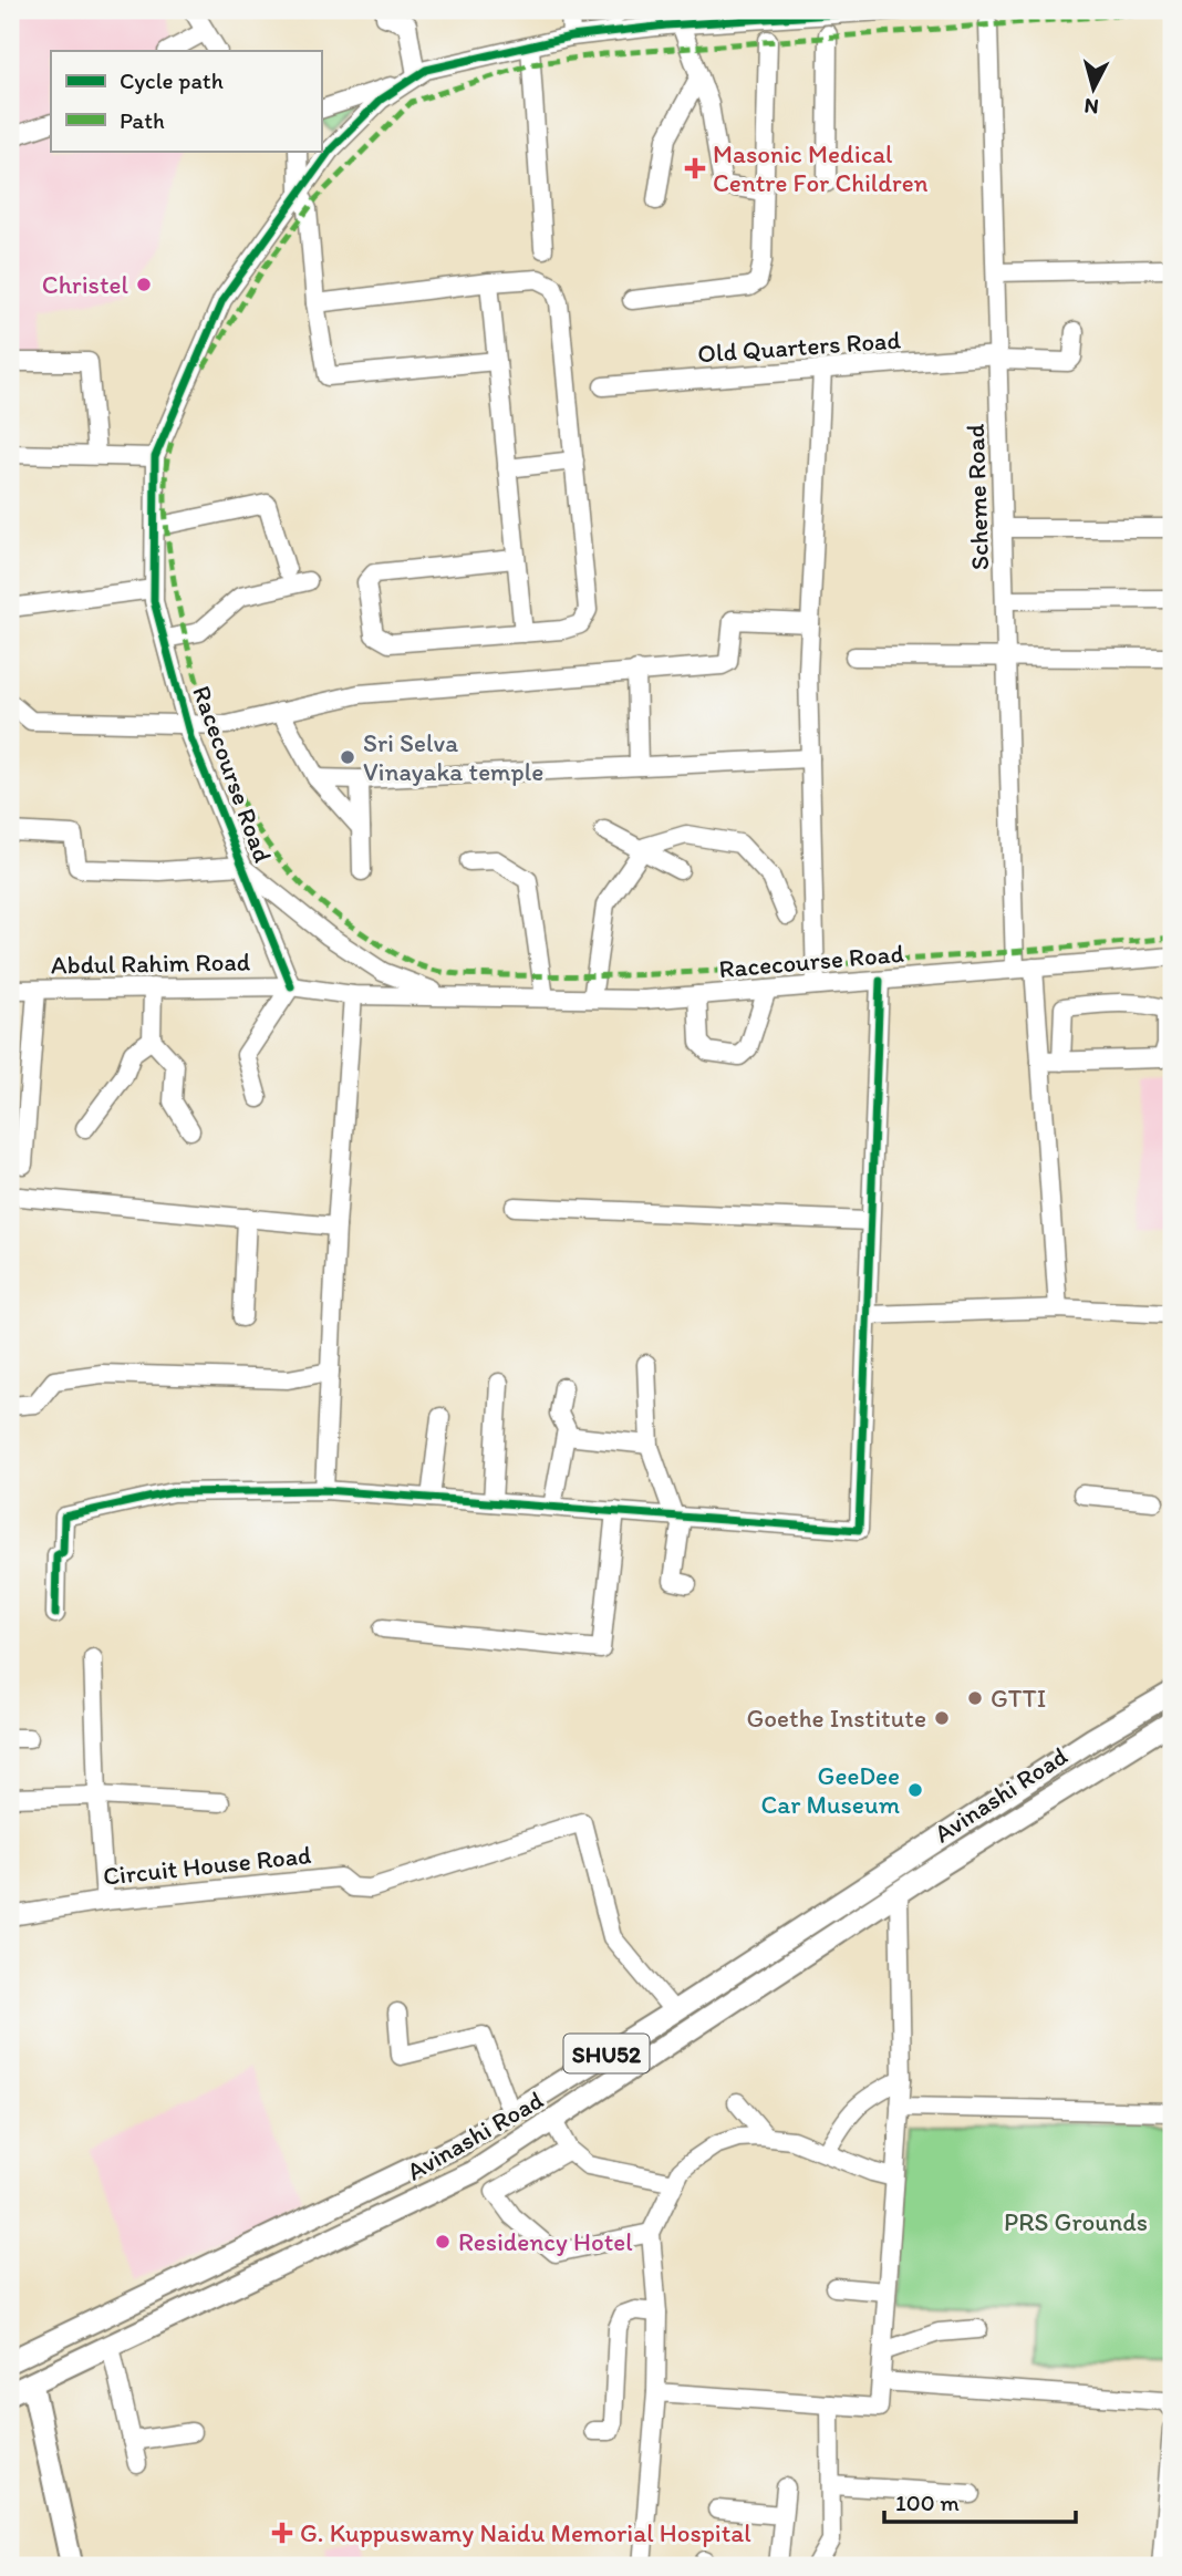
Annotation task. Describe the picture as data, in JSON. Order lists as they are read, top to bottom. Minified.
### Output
{"streets":{"main road":["Avinashi Road","SHU52"],"street":["Old Quarters Road","Scheme Road","Racecourse Road","Abdul Rahim Road","Circuit House Road"]},"crossings":[["Old Quarters Road","Scheme Road"],["Scheme Road","Racecourse Road"],["Racecourse Road","Abdul Rahim Road"],["Avinashi Road","Circuit House Road"]],"parks":["PRS Grounds"],"places":{"health":["Masonic Medical Centre For Children","G. Kuppuswamy Naidu Memorial Hospital"],"other":["Christel","Sri Selva Vinayaka temple","GTTI","Goethe Institute","GeeDee Car Museum","Residency Hotel"]},"legend":["Cycle path","Path"],"scale_bar":"100 m","north":"bottom"}
